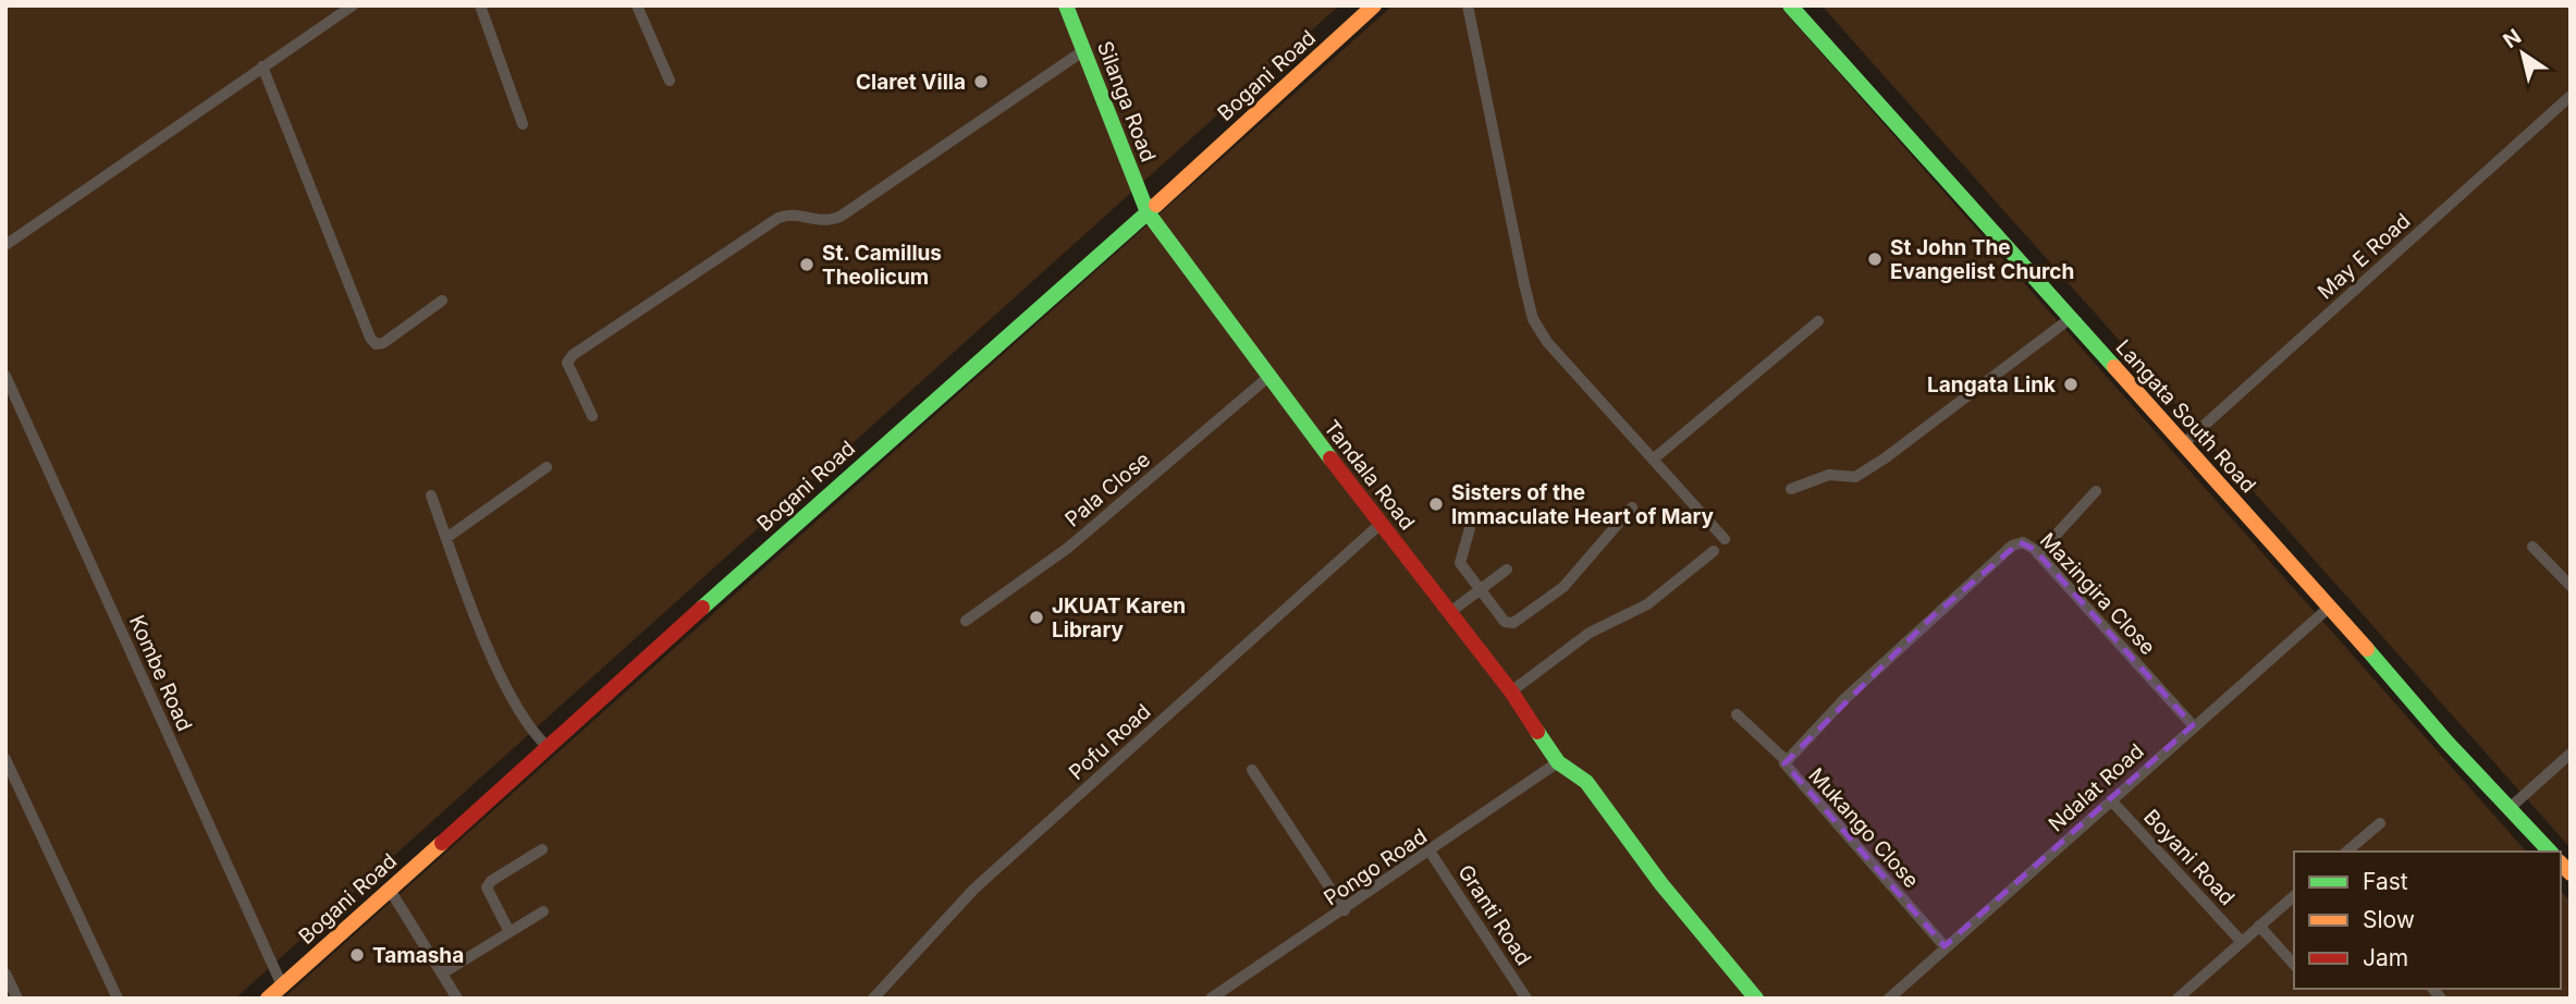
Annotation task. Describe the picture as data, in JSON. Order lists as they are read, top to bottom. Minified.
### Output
{"streets":{"street":["Bogani Road","Silanga Road","May E Road","Langata South Road","Tandala Road","Pala Close","Mazingira Close","Kombe Road","Pofu Road","Ndalat Road","Mukango Close","Boyani Road","Pongo Road","Granti Road"]},"crossings":[["Bogani Road","Silanga Road"],["Bogani Road","Tandala Road"],["Bogani Road","Kombe Road"],["Silanga Road","Tandala Road"],["May E Road","Langata South Road"],["Langata South Road","Ndalat Road"],["Tandala Road","Pala Close"],["Tandala Road","Pofu Road"],["Tandala Road","Pongo Road"],["Mazingira Close","Ndalat Road"],["Mazingira Close","Mukango Close"],["Ndalat Road","Mukango Close"],["Ndalat Road","Boyani Road"],["Pongo Road","Granti Road"]],"places":["Claret Villa","St John The Evangelist Church","St. Camillus Theolicum","Langata Link","Sisters of the Immaculate Heart of Mary","JKUAT Karen Library","Tamasha"],"legend":["Fast","Slow","Jam"],"north":"top left"}
